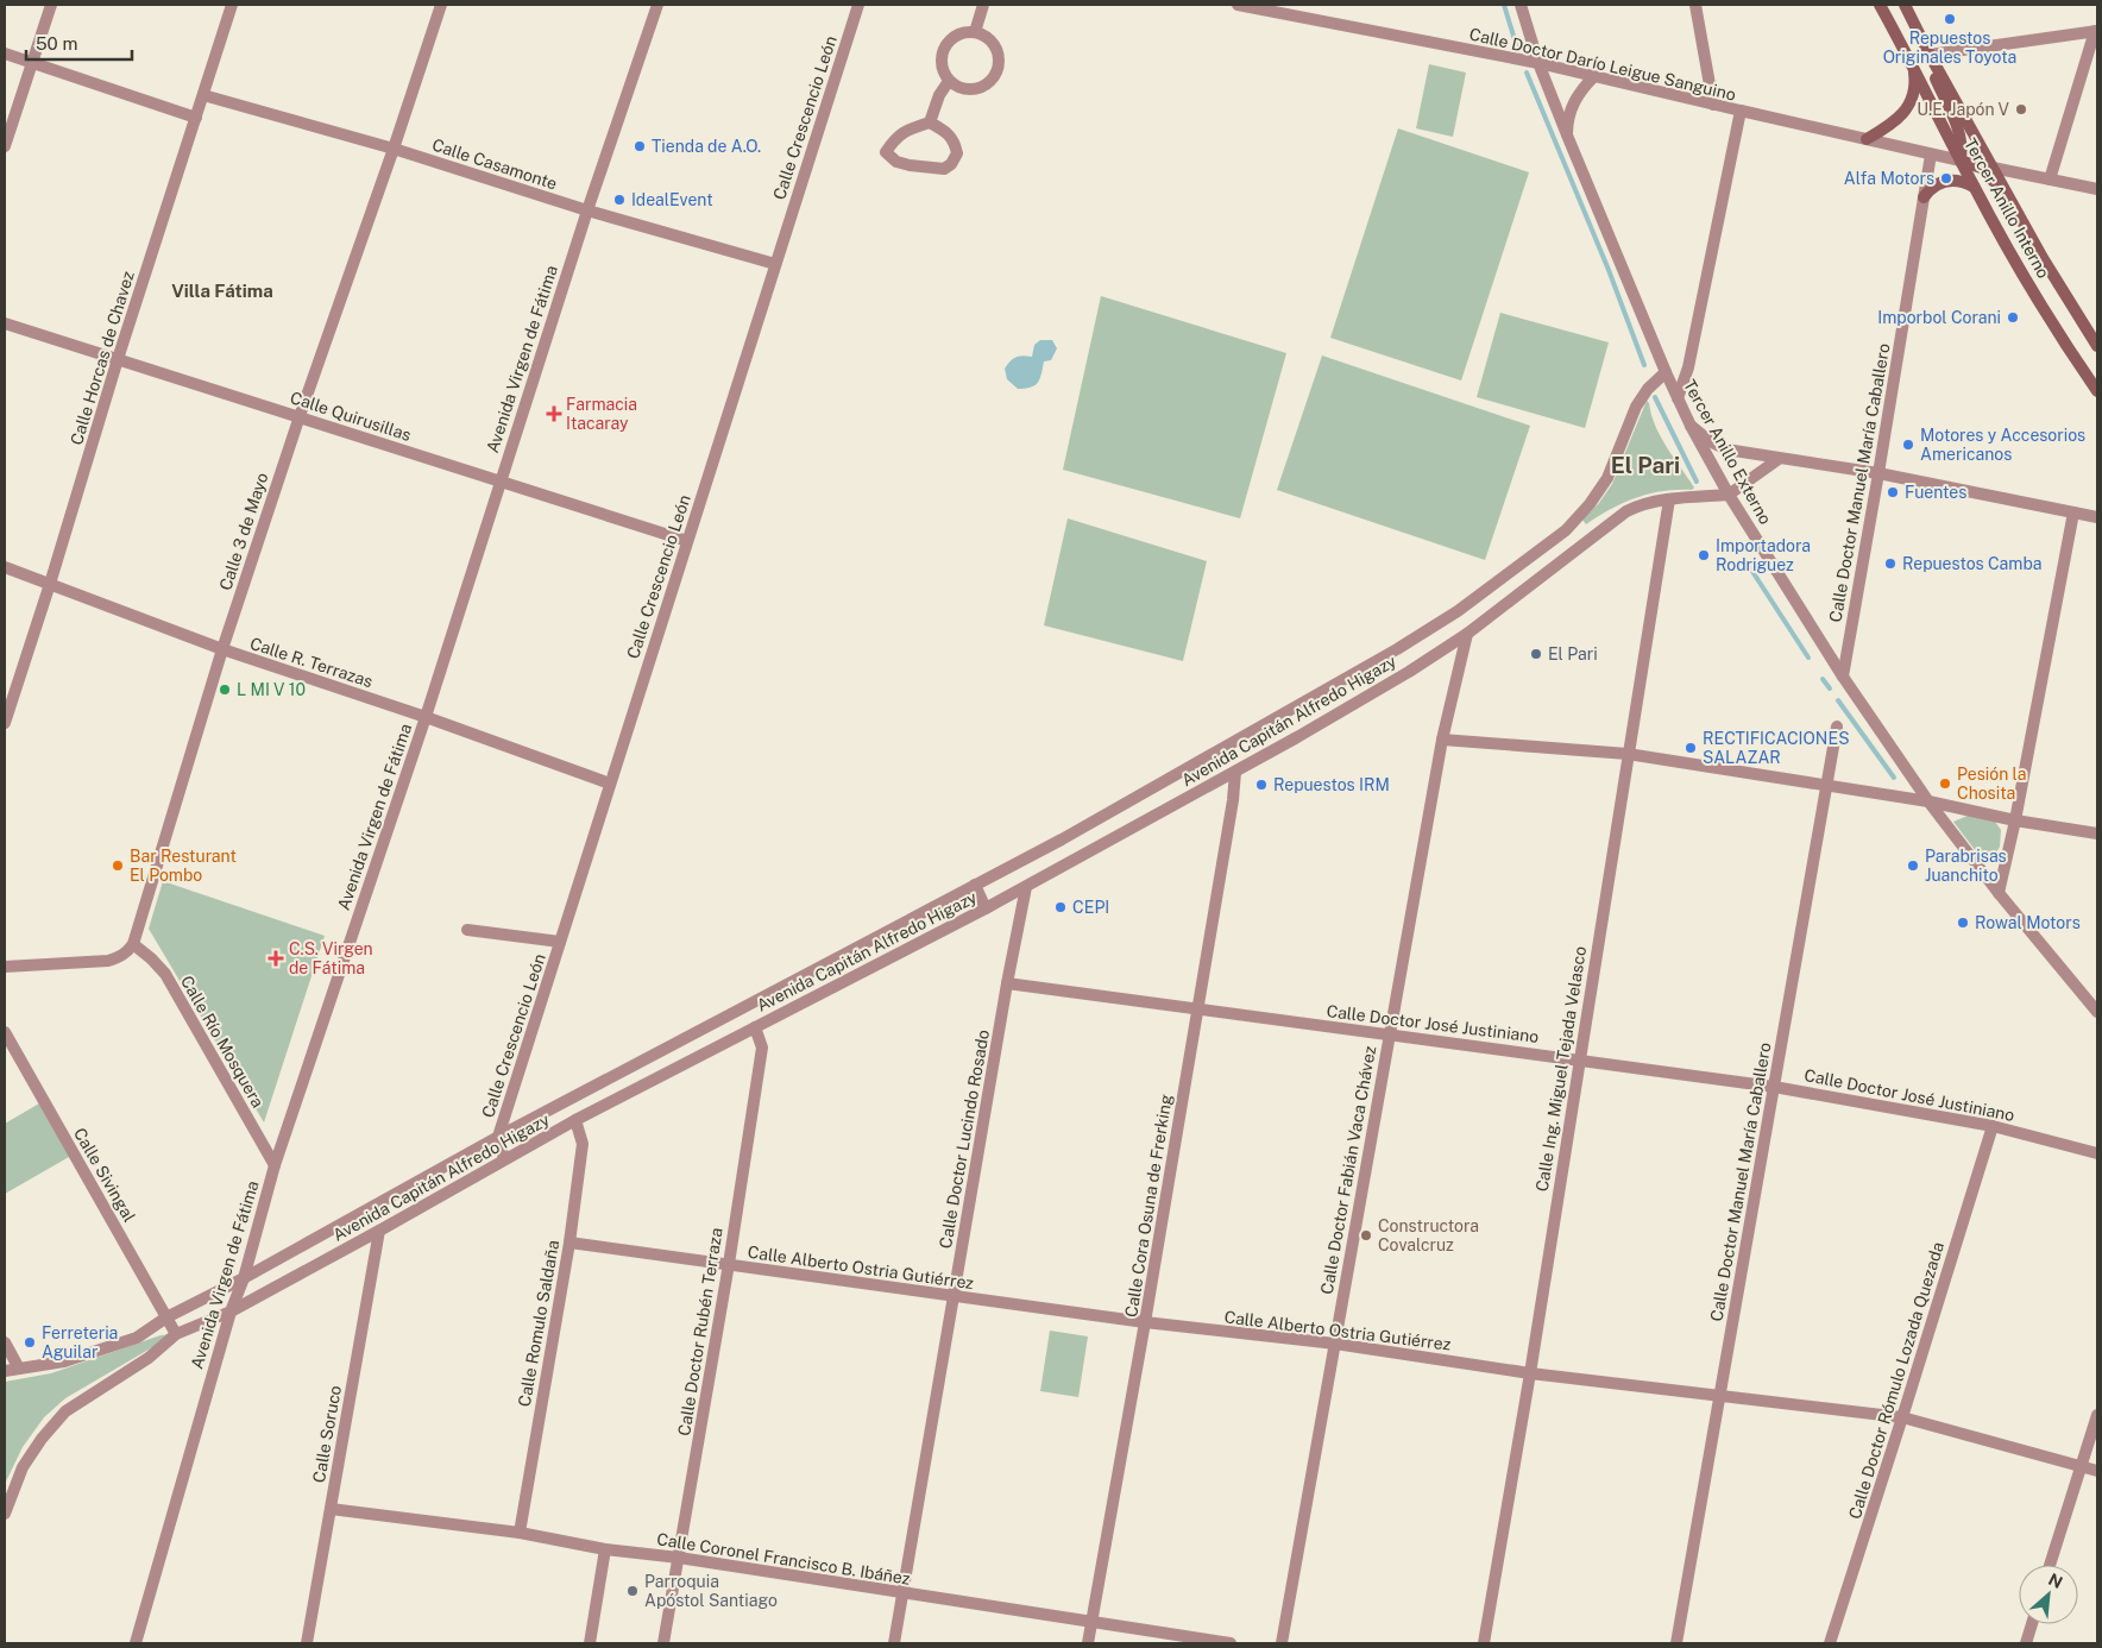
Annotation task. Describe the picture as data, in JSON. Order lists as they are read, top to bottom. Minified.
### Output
{"streets":{"main road":["Tercer Anillo Interno"],"street":["Calle Doctor Darío Leigue Sanguino","Calle Crescencio León","Calle Casamonte","Calle Horcas de Chavez","Avenida Virgen de Fátima","Calle Quirusillas","Tercer Anillo Externo","Calle Doctor Manuel María Caballero","Calle 3 de Mayo","Calle R. Terrazas","Avenida Capitán Alfredo Higazy","Calle Doctor José Justiniano","Calle Río Mosquera","Calle Ing. Miguel Tejada Velasco","Calle Doctor Lucindo Rosado","Calle Doctor Fabián Vaca Chávez","Calle Sivingal","Calle Cora Osuna de Frerking","Calle Alberto Ostria Gutiérrez","Calle Romulo Saldaña","Calle Doctor Rubén Terraza","Calle Doctor Rómulo Lozada Quezada","Calle Soruco","Calle Coronel Francisco B. Ibáñez"]},"crossings":[["Calle Doctor Darío Leigue Sanguino","Tercer Anillo Interno"],["Calle Doctor Darío Leigue Sanguino","Tercer Anillo Externo"],["Calle Doctor Darío Leigue Sanguino","Calle Doctor Manuel María Caballero"],["Calle Crescencio León","Calle Casamonte"],["Calle Crescencio León","Calle Quirusillas"],["Calle Crescencio León","Calle R. Terrazas"],["Calle Crescencio León","Avenida Capitán Alfredo Higazy"],["Calle Casamonte","Calle Horcas de Chavez"],["Calle Casamonte","Avenida Virgen de Fátima"],["Calle Casamonte","Calle 3 de Mayo"],["Calle Horcas de Chavez","Calle Quirusillas"],["Calle Horcas de Chavez","Calle R. Terrazas"],["Avenida Virgen de Fátima","Calle Quirusillas"],["Avenida Virgen de Fátima","Calle R. Terrazas"],["Avenida Virgen de Fátima","Avenida Capitán Alfredo Higazy"],["Avenida Virgen de Fátima","Calle Río Mosquera"],["Calle Quirusillas","Calle 3 de Mayo"],["Tercer Anillo Externo","Calle Doctor Manuel María Caballero"],["Tercer Anillo Externo","Avenida Capitán Alfredo Higazy"],["Calle Doctor Manuel María Caballero","Calle Doctor José Justiniano"],["Calle Doctor Manuel María Caballero","Calle Alberto Ostria Gutiérrez"],["Calle 3 de Mayo","Calle R. Terrazas"],["Calle 3 de Mayo","Calle Río Mosquera"],["Avenida Capitán Alfredo Higazy","Calle Ing. Miguel Tejada Velasco"],["Avenida Capitán Alfredo Higazy","Calle Doctor Lucindo Rosado"],["Avenida Capitán Alfredo Higazy","Calle Doctor Fabián Vaca Chávez"],["Avenida Capitán Alfredo Higazy","Calle Sivingal"],["Avenida Capitán Alfredo Higazy","Calle Cora Osuna de Frerking"],["Avenida Capitán Alfredo Higazy","Calle Romulo Saldaña"],["Avenida Capitán Alfredo Higazy","Calle Doctor Rubén Terraza"],["Avenida Capitán Alfredo Higazy","Calle Soruco"],["Calle Doctor José Justiniano","Calle Ing. Miguel Tejada Velasco"],["Calle Doctor José Justiniano","Calle Doctor Lucindo Rosado"],["Calle Doctor José Justiniano","Calle Doctor Fabián Vaca Chávez"],["Calle Doctor José Justiniano","Calle Cora Osuna de Frerking"],["Calle Doctor José Justiniano","Calle Doctor Rómulo Lozada Quezada"],["Calle Ing. Miguel Tejada Velasco","Calle Alberto Ostria Gutiérrez"],["Calle Doctor Lucindo Rosado","Calle Alberto Ostria Gutiérrez"],["Calle Doctor Lucindo Rosado","Calle Coronel Francisco B. Ibáñez"],["Calle Doctor Fabián Vaca Chávez","Calle Alberto Ostria Gutiérrez"],["Calle Cora Osuna de Frerking","Calle Alberto Ostria Gutiérrez"],["Calle Cora Osuna de Frerking","Calle Coronel Francisco B. Ibáñez"],["Calle Alberto Ostria Gutiérrez","Calle Romulo Saldaña"],["Calle Alberto Ostria Gutiérrez","Calle Doctor Rubén Terraza"],["Calle Alberto Ostria Gutiérrez","Calle Doctor Rómulo Lozada Quezada"],["Calle Romulo Saldaña","Calle Coronel Francisco B. Ibáñez"],["Calle Doctor Rubén Terraza","Calle Coronel Francisco B. Ibáñez"],["Calle Soruco","Calle Coronel Francisco B. Ibáñez"]],"districts":["Villa Fátima","El Pari"],"places":{"other":["Repuestos Originales Toyota","U.E. Japón V","Tienda de A.O.","Alfa Motors","IdealEvent","Imporbol Corani","Motores y Accesorios Americanos","Fuentes","Importadora Rodriguez","Repuestos Camba","El Pari","L MI V 10","RECTIFICACIONES SALAZAR","Pesión la Chosita","Repuestos IRM","Bar Resturant El Pombo","Parabrisas Juanchito","CEPI","Rowal Motors","Constructora Covalcruz","Ferreteria Aguilar","Parroquia Apóstol Santiago"],"health":["Farmacia Itacaray","C.S. Virgen de Fátima"]},"scale_bar":"50 m","north":"top right"}
